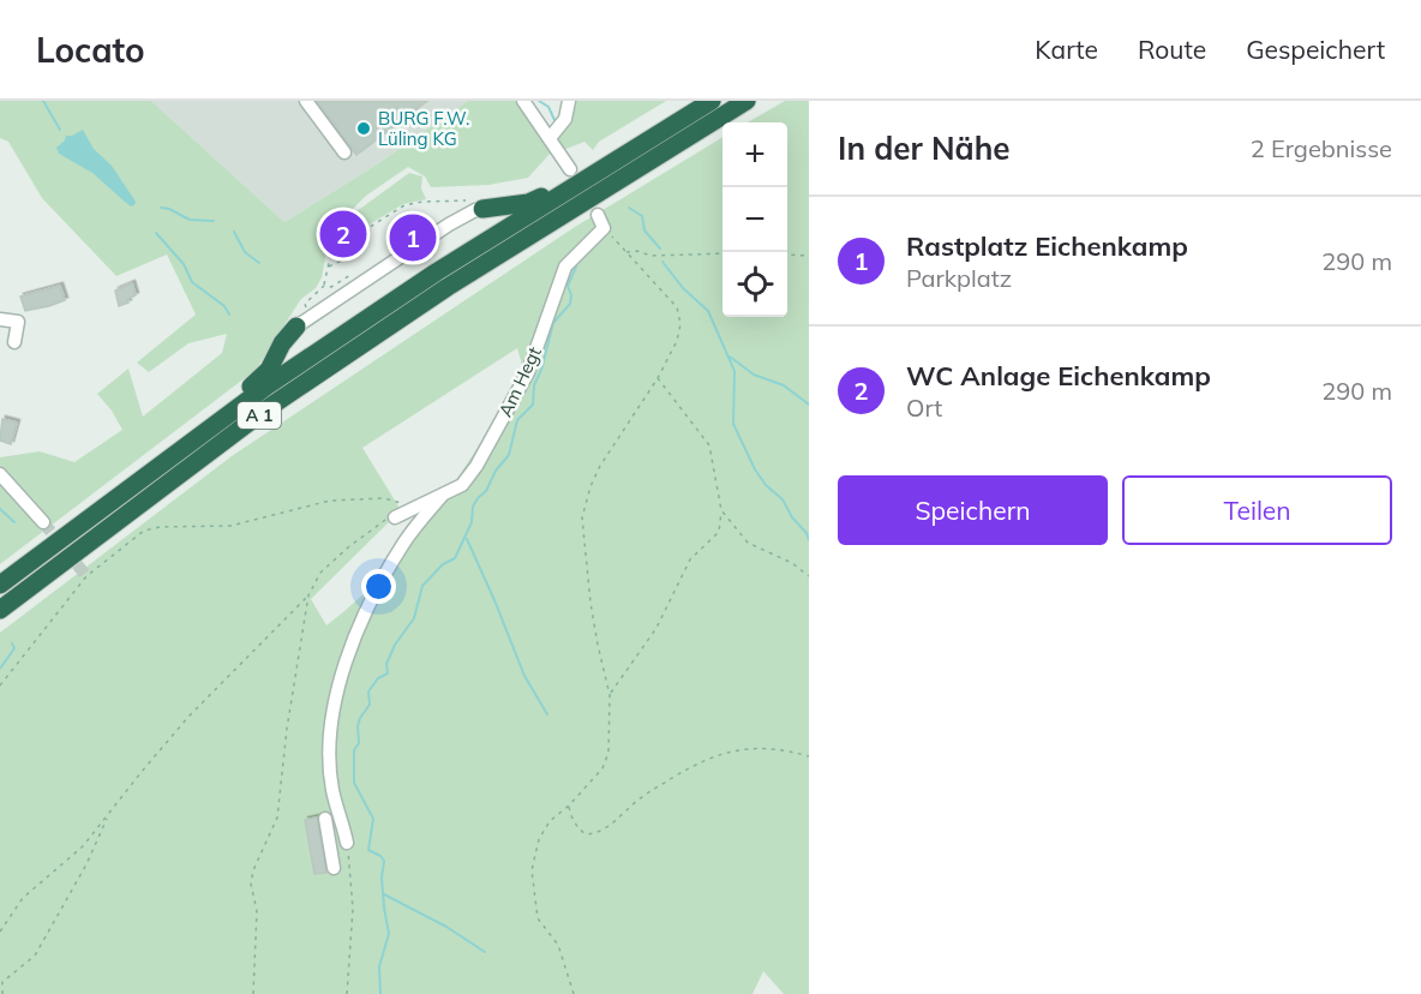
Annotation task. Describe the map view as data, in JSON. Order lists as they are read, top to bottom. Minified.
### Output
{"streets":{"highway":["A 1"],"street":["Am Hegt"]},"places":["BURG F.W. Lüling KG"],"page":{"header":"Locato","nav":["Karte","Route","Gespeichert"],"heading":["In der Nähe","2 Ergebnisse"],"map_buttons":["+","−"],"list":[{"mark":"1","name":"Rastplatz Eichenkamp","note":"Parkplatz","value":"290 m"},{"mark":"2","name":"WC Anlage Eichenkamp","note":"Ort","value":"290 m"}],"pins":["2","1"],"buttons":["Speichern","Teilen"]}}
